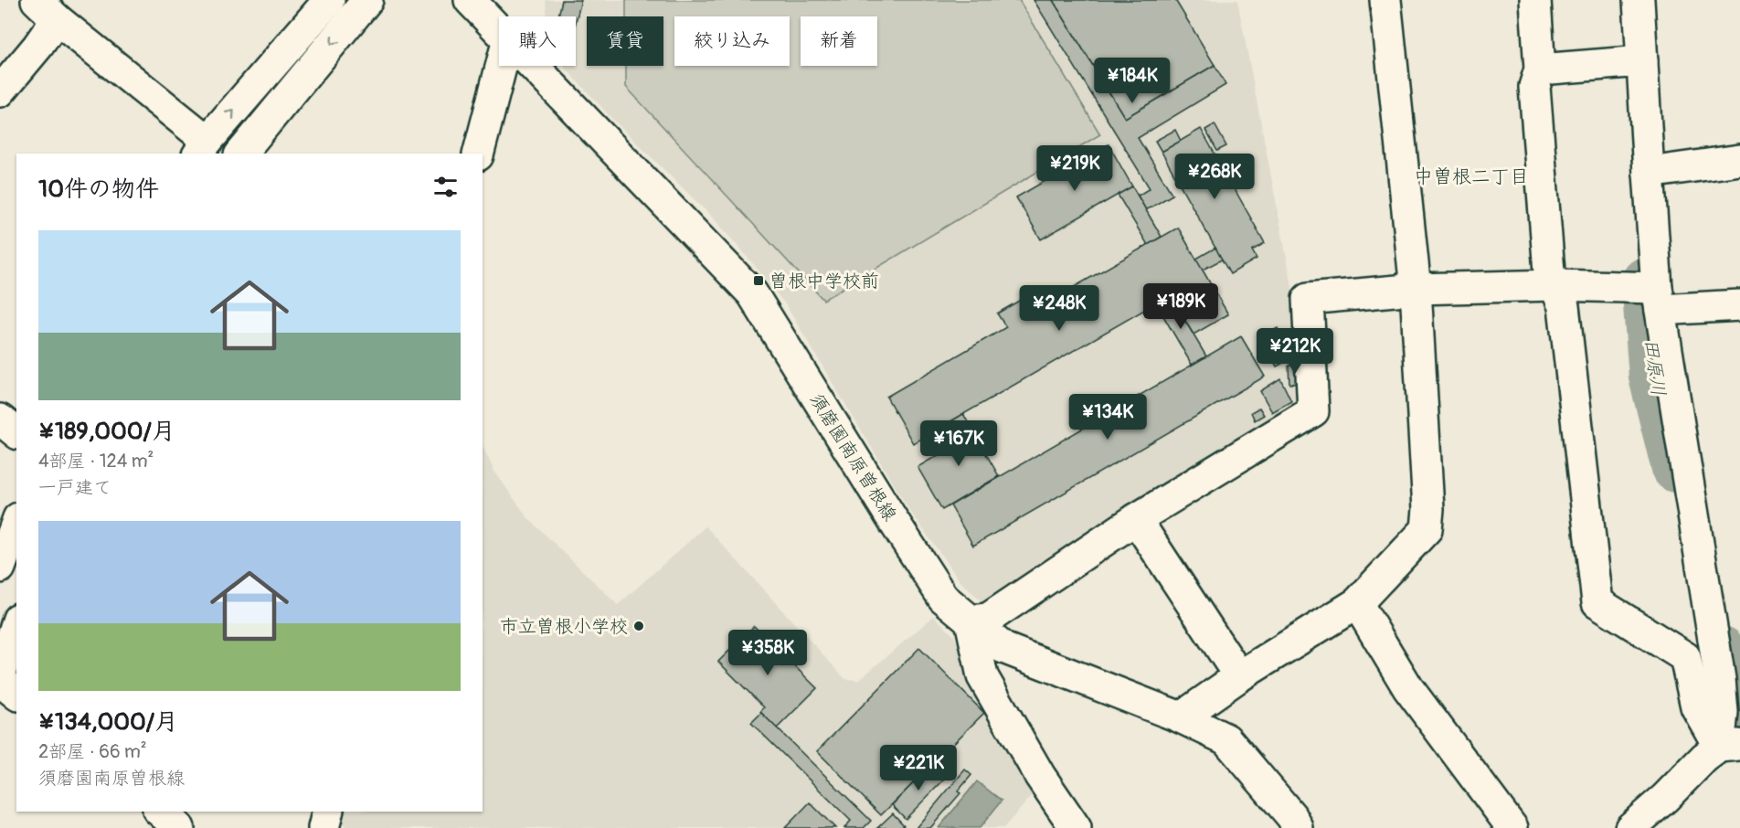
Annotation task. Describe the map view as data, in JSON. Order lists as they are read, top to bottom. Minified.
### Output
{"streets":{"street":["須磨園南原曽根線"]},"districts":["中曽根二丁目"],"water":["田原川"],"places":{"transit":["曽根中学校前"],"other":["市立曽根小学校"]},"page":{"chip":["購入","賃貸","絞り込み","新着"],"price":["¥184K","¥219K","¥268K","¥189K","¥248K","¥212K","¥134K","¥167K","¥358K","¥221K"],"heading":"10件の物件","list":[{"name":"¥189,000/月","note":"4部屋 · 124 m² · 一戸建て"},{"name":"¥134,000/月","note":"2部屋 · 66 m² · 須磨園南原曽根線"}]}}
